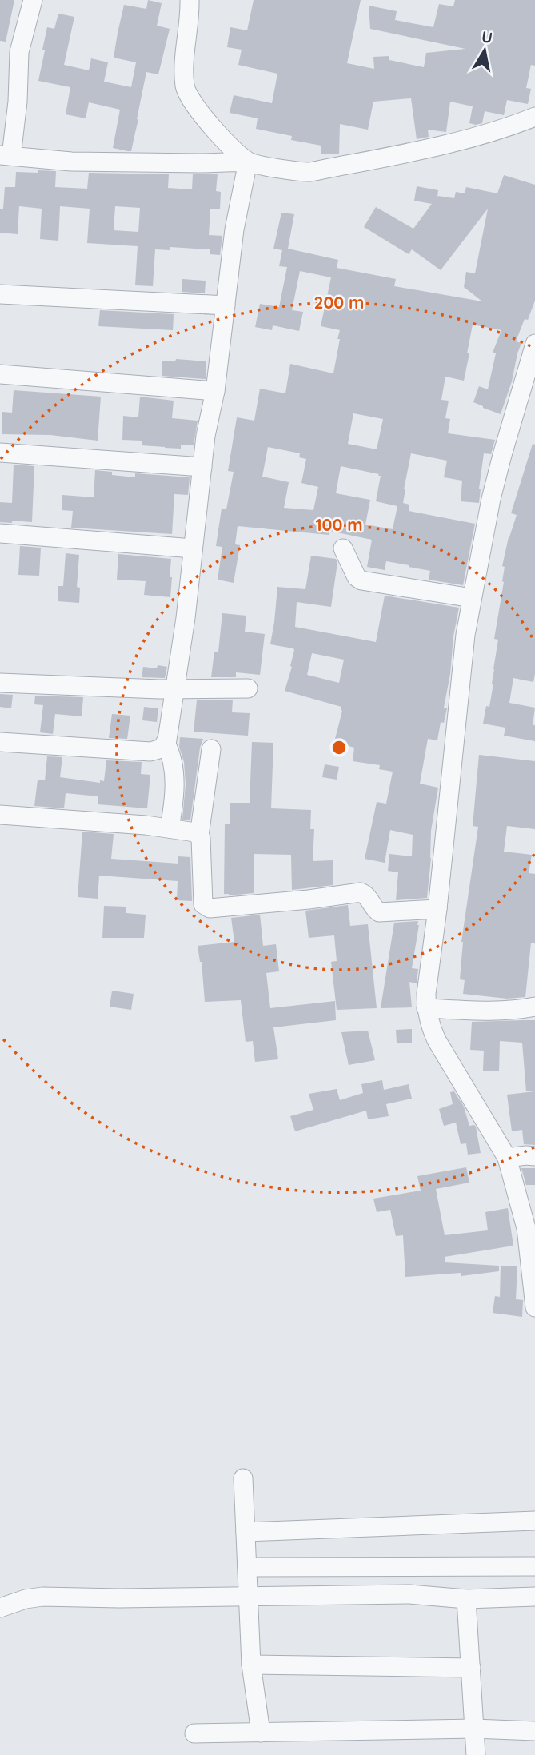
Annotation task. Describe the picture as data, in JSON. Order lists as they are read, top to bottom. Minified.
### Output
{"north":"top","rings":["200 m","100 m"]}
